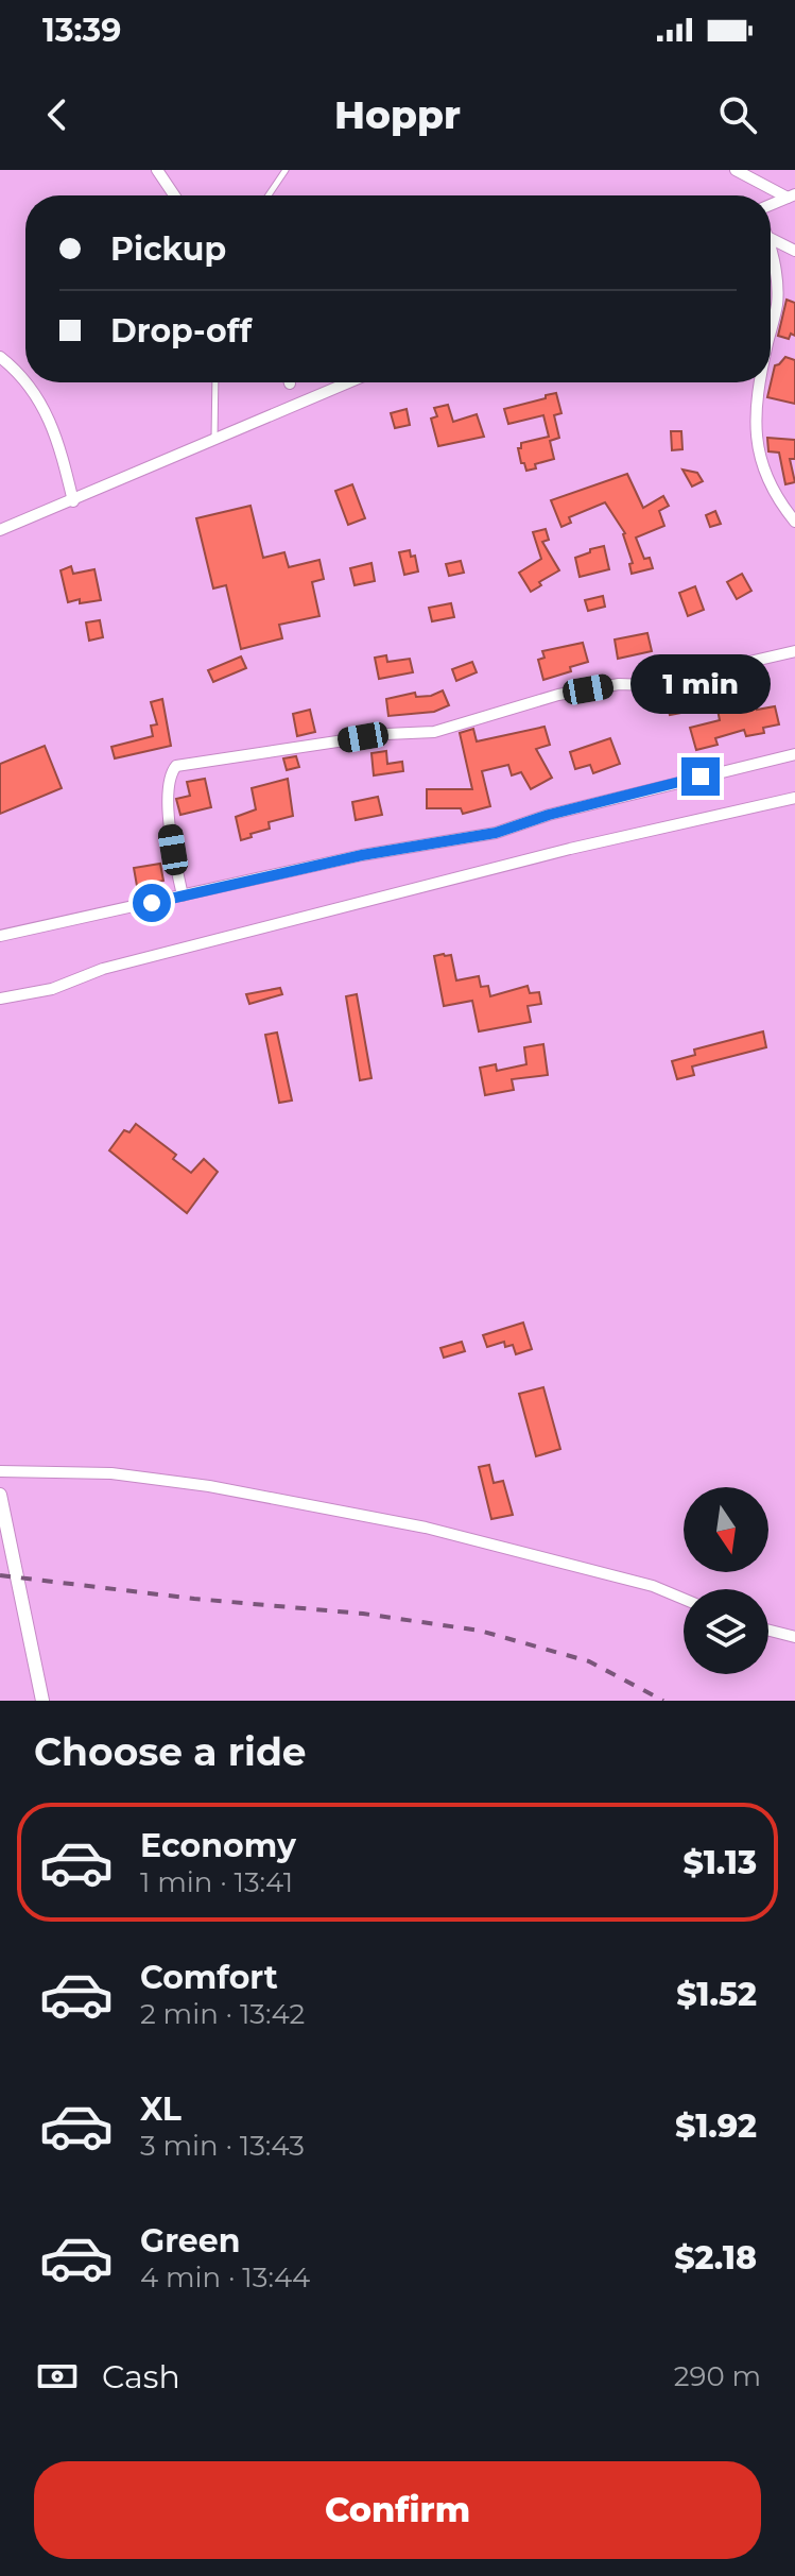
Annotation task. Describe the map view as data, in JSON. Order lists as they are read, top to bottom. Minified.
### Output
{"north":"bottom","page":{"status":"13:39","header":"Hoppr","banner":["Pickup","Drop-off"],"bubble":"1 min","heading":"Choose a ride","list":[{"name":"Economy","note":"1 min · 13:41","value":"$1.13"},{"name":"Comfort","note":"2 min · 13:42","value":"$1.52"},{"name":"XL","note":"3 min · 13:43","value":"$1.92"},{"name":"Green","note":"4 min · 13:44","value":"$2.18"}],"pay":["Cash","290 m"],"buttons":"Confirm"}}
